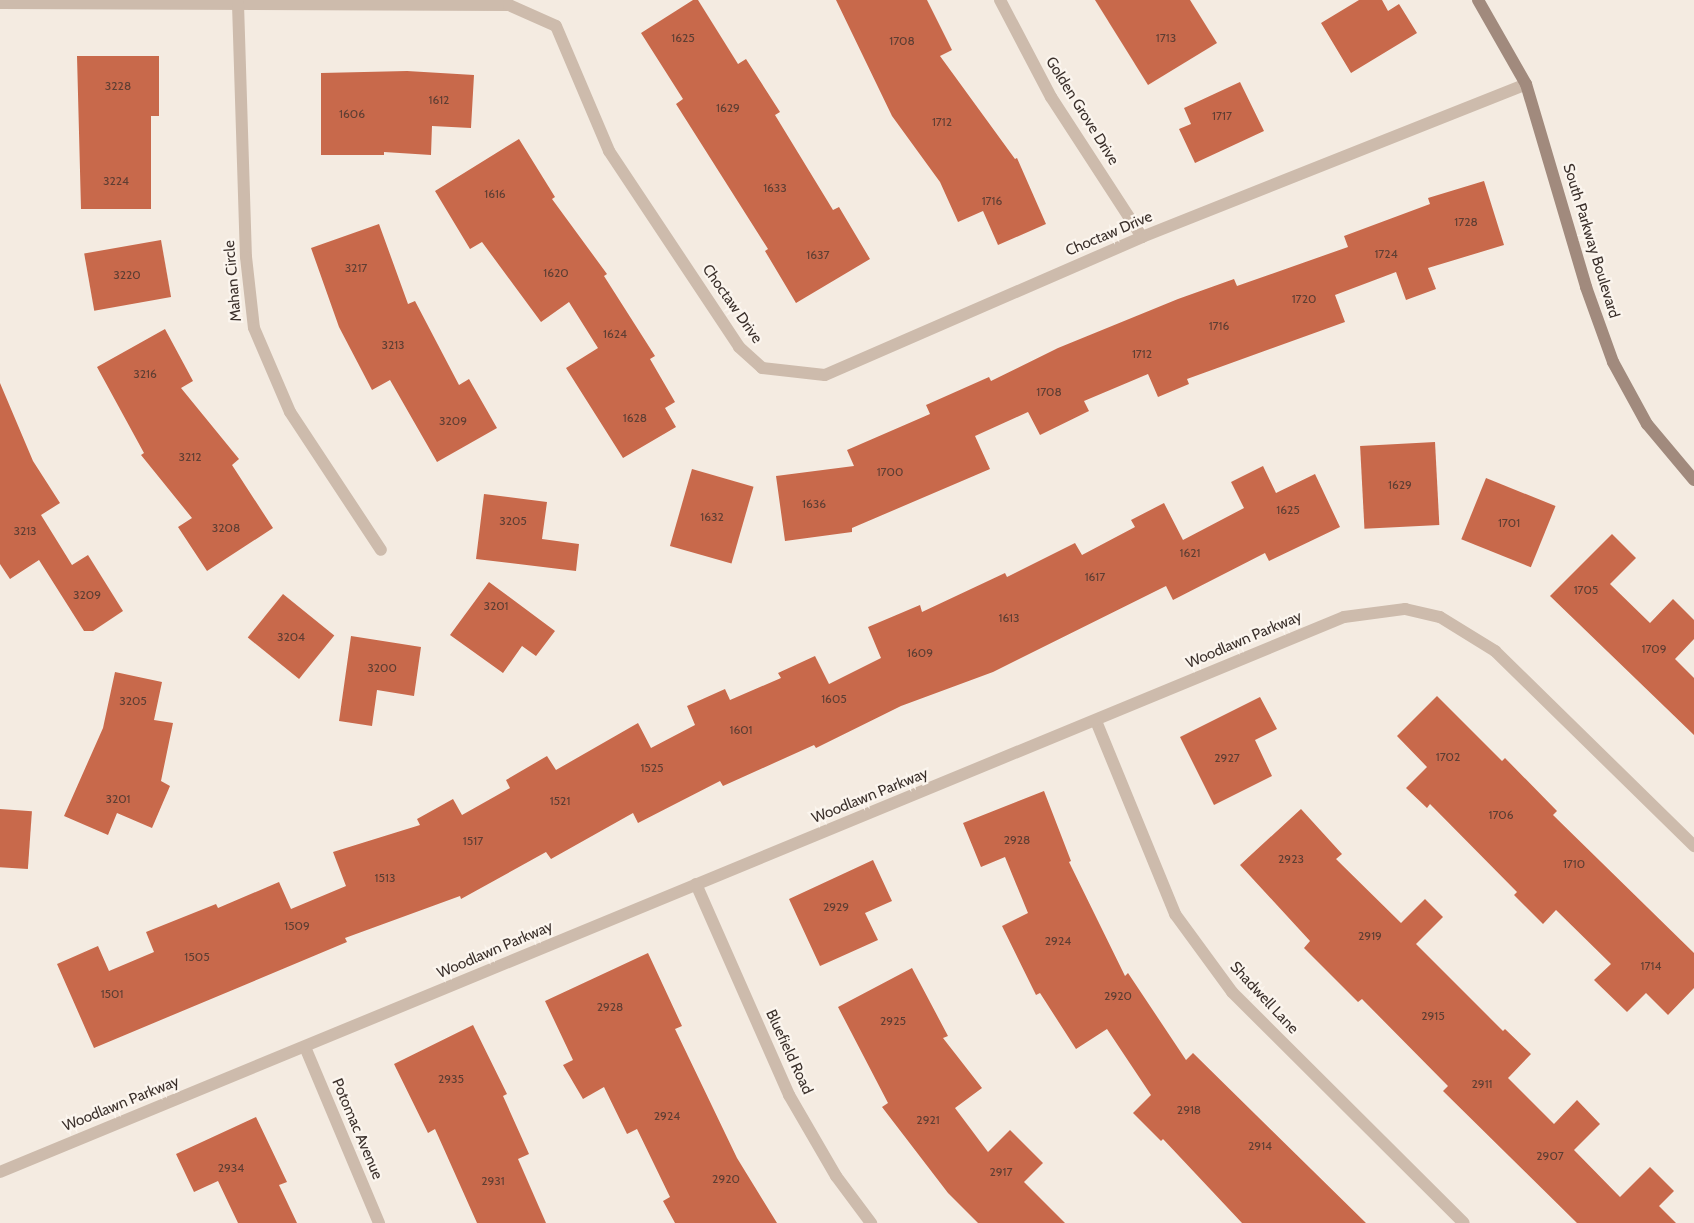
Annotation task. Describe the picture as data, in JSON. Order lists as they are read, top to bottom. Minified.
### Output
{"streets":{"street":["Golden Grove Drive","Choctaw Drive","South Parkway Boulevard","Mahan Circle","Woodlawn Parkway","Shadwell Lane","Bluefield Road","Potomac Avenue"]},"crossings":[["Golden Grove Drive","Choctaw Drive"],["Choctaw Drive","South Parkway Boulevard"],["Choctaw Drive","Mahan Circle"],["Woodlawn Parkway","Shadwell Lane"],["Woodlawn Parkway","Bluefield Road"],["Woodlawn Parkway","Potomac Avenue"]],"house_numbers":["1625","1713","1708","3228","1612","1629","1606","1717","1712","3224","1633","1616","1716","1728","1724","1637","3217","1620","3220","1720","1716","1624","3213","1712","3216","1708","1628","3209","3212","1700","1629","1636","1625","1632","3205","1701","3208","3213","1621","1617","1705","3209","3201","1613","3204","1709","1609","3200","1605","3205","1601","1702","2927","1525","3201","1521","1706","2928","1517","2923","1710","1513","2929","1509","2919","2924","1505","1714","1501","2920","2928","2915","2925","2935","2911","2918","2924","2921","2914","2907","2934","2917","2920","2931"]}
